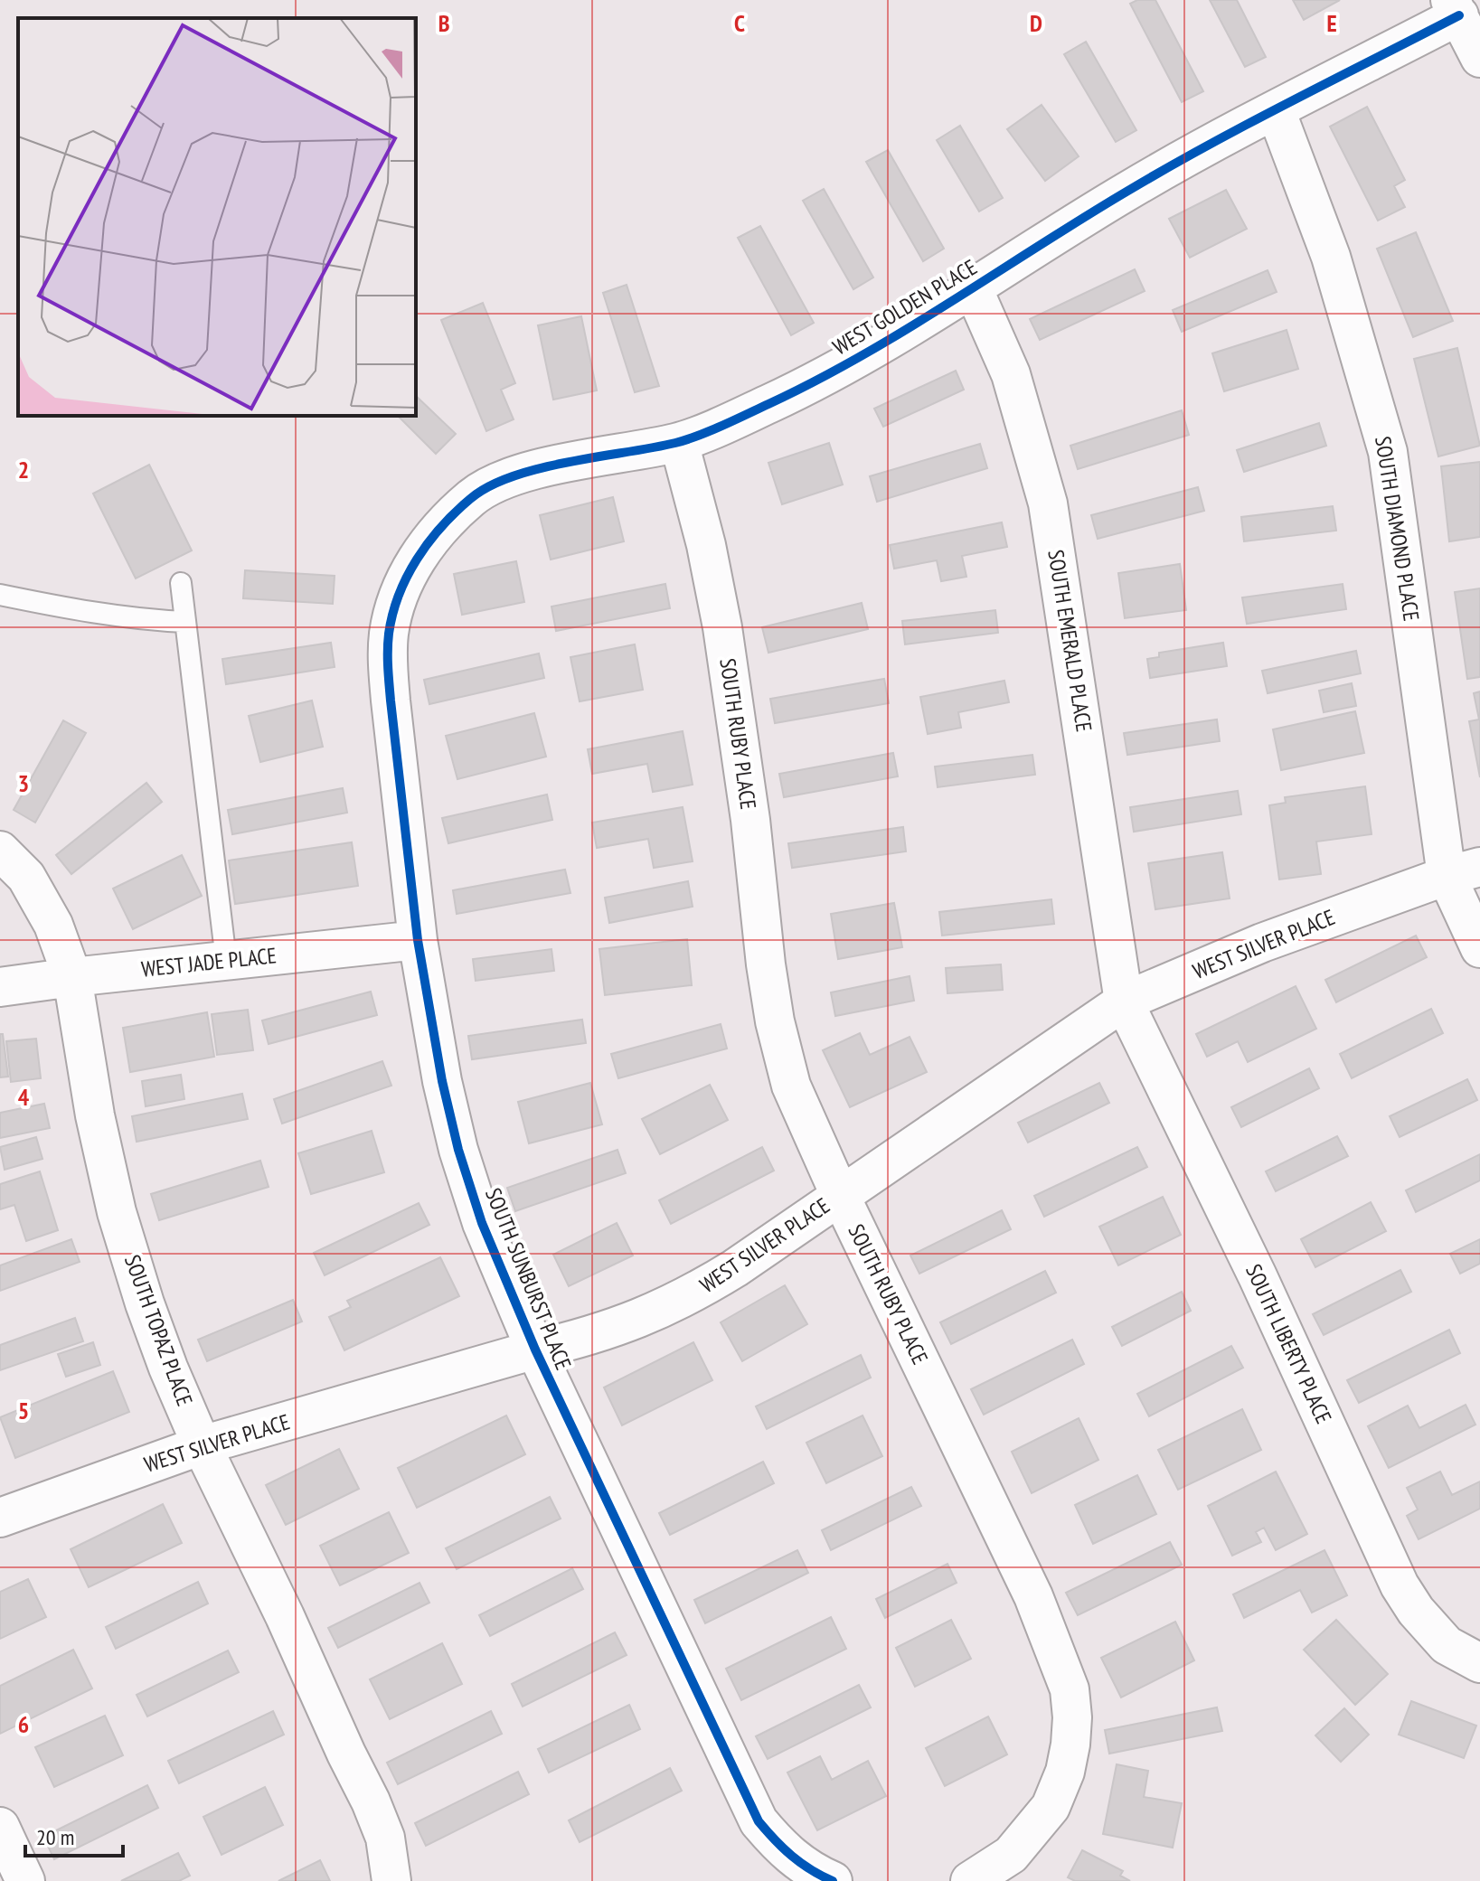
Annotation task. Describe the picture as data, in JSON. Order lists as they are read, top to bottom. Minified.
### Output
{"streets":{"street":["WEST GOLDEN PLACE","SOUTH DIAMOND PLACE","SOUTH EMERALD PLACE","SOUTH RUBY PLACE","WEST SILVER PLACE","WEST JADE PLACE","SOUTH SUNBURST PLACE","SOUTH TOPAZ PLACE","SOUTH LIBERTY PLACE"]},"crossings":[["WEST GOLDEN PLACE","SOUTH DIAMOND PLACE"],["WEST GOLDEN PLACE","SOUTH EMERALD PLACE"],["WEST GOLDEN PLACE","SOUTH RUBY PLACE"],["WEST GOLDEN PLACE","SOUTH SUNBURST PLACE"],["SOUTH DIAMOND PLACE","WEST SILVER PLACE"],["SOUTH EMERALD PLACE","WEST SILVER PLACE"],["SOUTH EMERALD PLACE","SOUTH LIBERTY PLACE"],["SOUTH RUBY PLACE","WEST SILVER PLACE"],["WEST SILVER PLACE","SOUTH SUNBURST PLACE"],["WEST SILVER PLACE","SOUTH TOPAZ PLACE"],["WEST SILVER PLACE","SOUTH LIBERTY PLACE"],["WEST JADE PLACE","SOUTH SUNBURST PLACE"],["WEST JADE PLACE","SOUTH TOPAZ PLACE"]],"scale_bar":"20 m","grid":{"columns":["B","C","D","E"],"rows":["2","3","4","5","6"]}}
